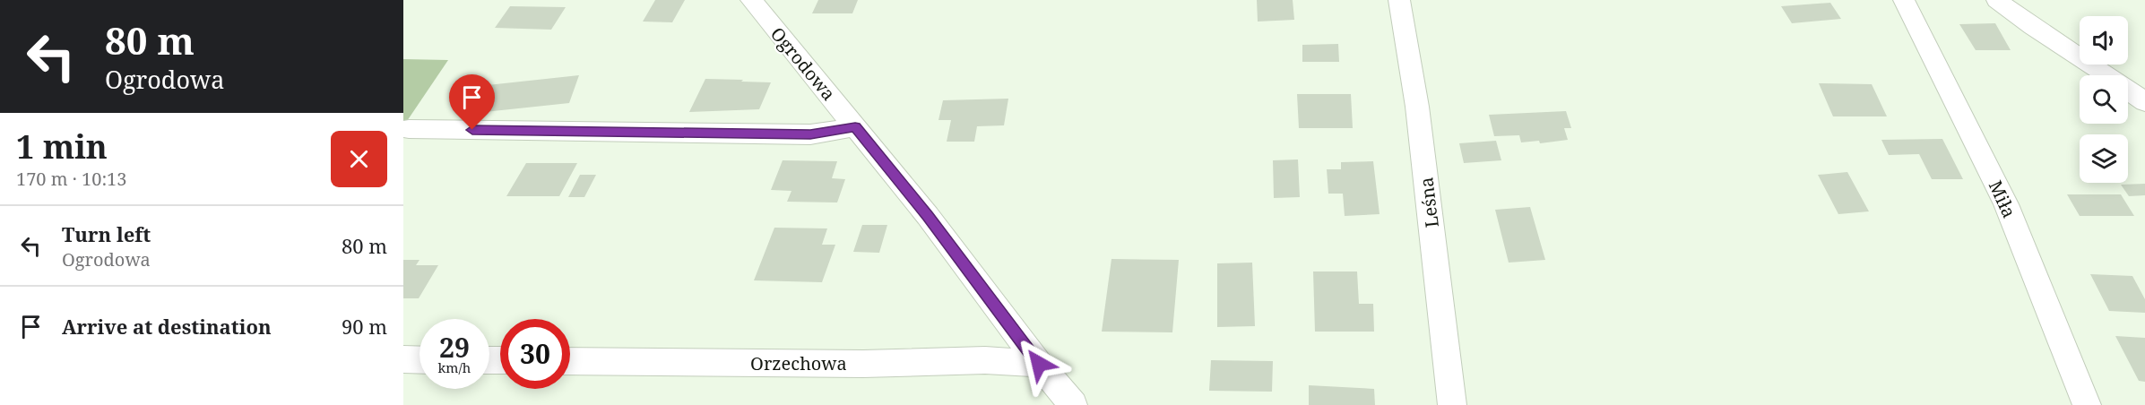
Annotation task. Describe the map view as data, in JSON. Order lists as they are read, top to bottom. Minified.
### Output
{"streets":{"street":["Ogrodowa","Miła","Leśna","Orzechowa"]},"crossings":[["Ogrodowa","Orzechowa"]],"page":{"turn":["80 m","Ogrodowa"],"heading":["1 min","170 m · 10:13"],"list":[{"name":"Turn left","note":"Ogrodowa","value":"80 m"},{"name":"Arrive at destination","value":"90 m"}],"speed":"29 km/h","limit":"30"}}
